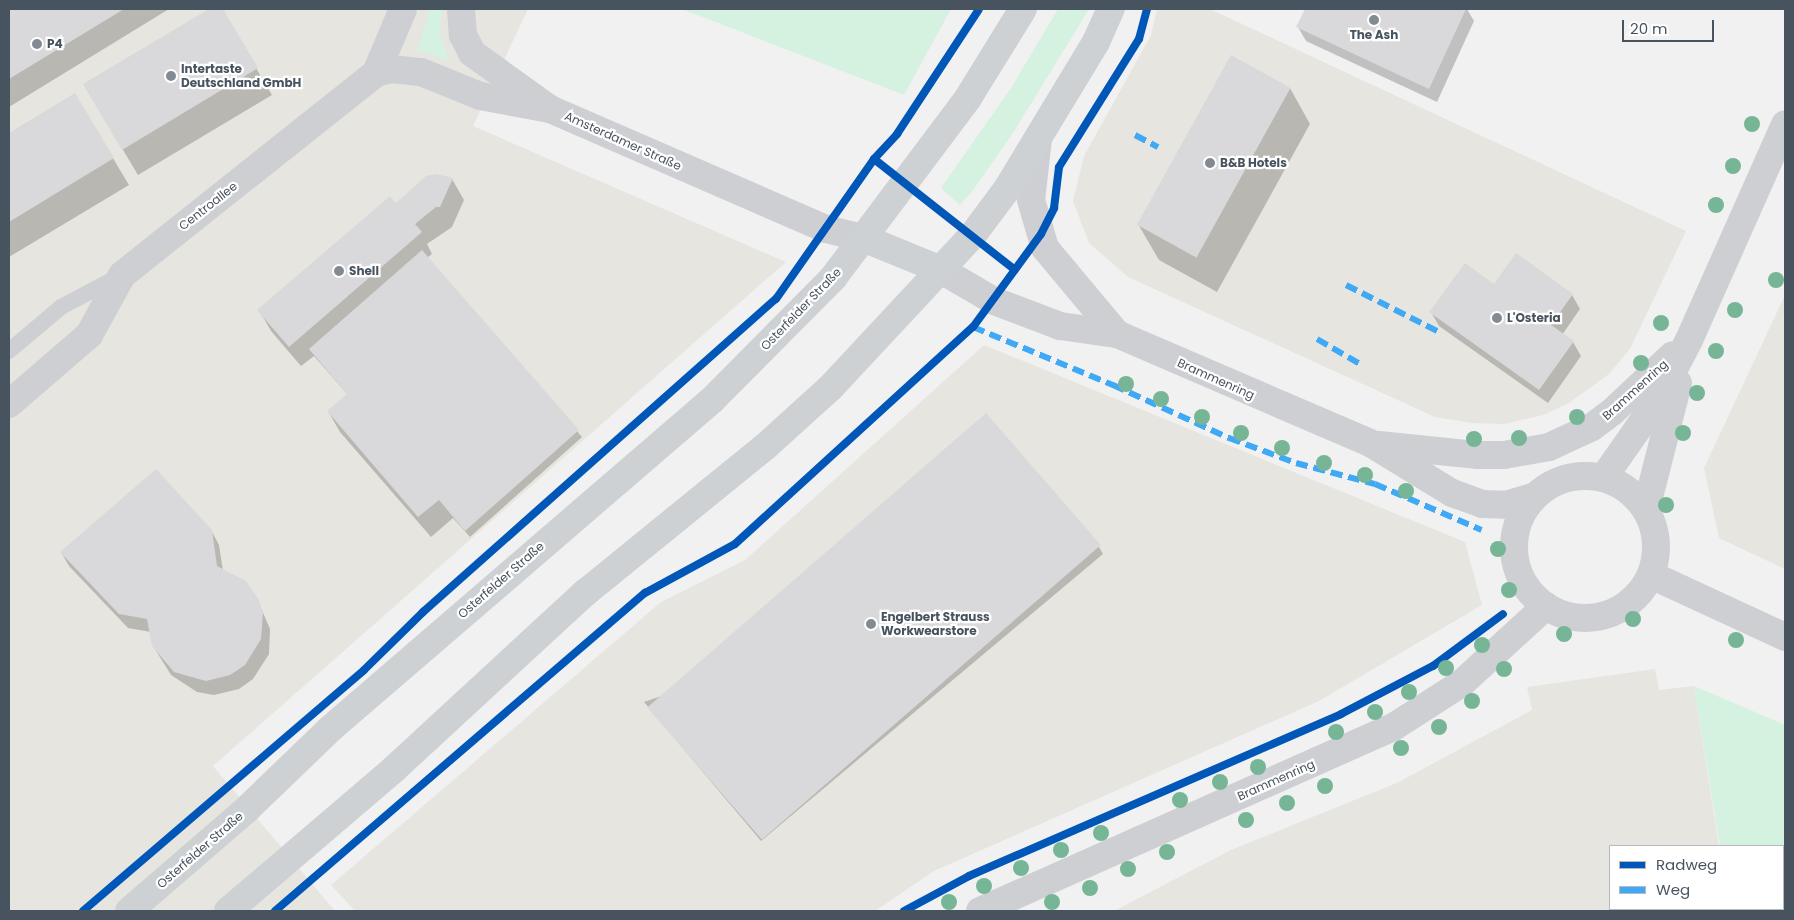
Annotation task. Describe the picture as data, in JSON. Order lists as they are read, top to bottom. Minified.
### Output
{"streets":{"main road":["Osterfelder Straße"],"street":["Amsterdamer Straße","Centroallee","Brammenring"]},"crossings":[["Amsterdamer Straße","Centroallee"],["Amsterdamer Straße","Osterfelder Straße"]],"places":["The Ash","P4","Intertaste Deutschland GmbH","B&B Hotels","Shell","L'Osteria","Engelbert Strauss Workwearstore"],"legend":["Radweg","Weg"],"scale_bar":"20 m"}
